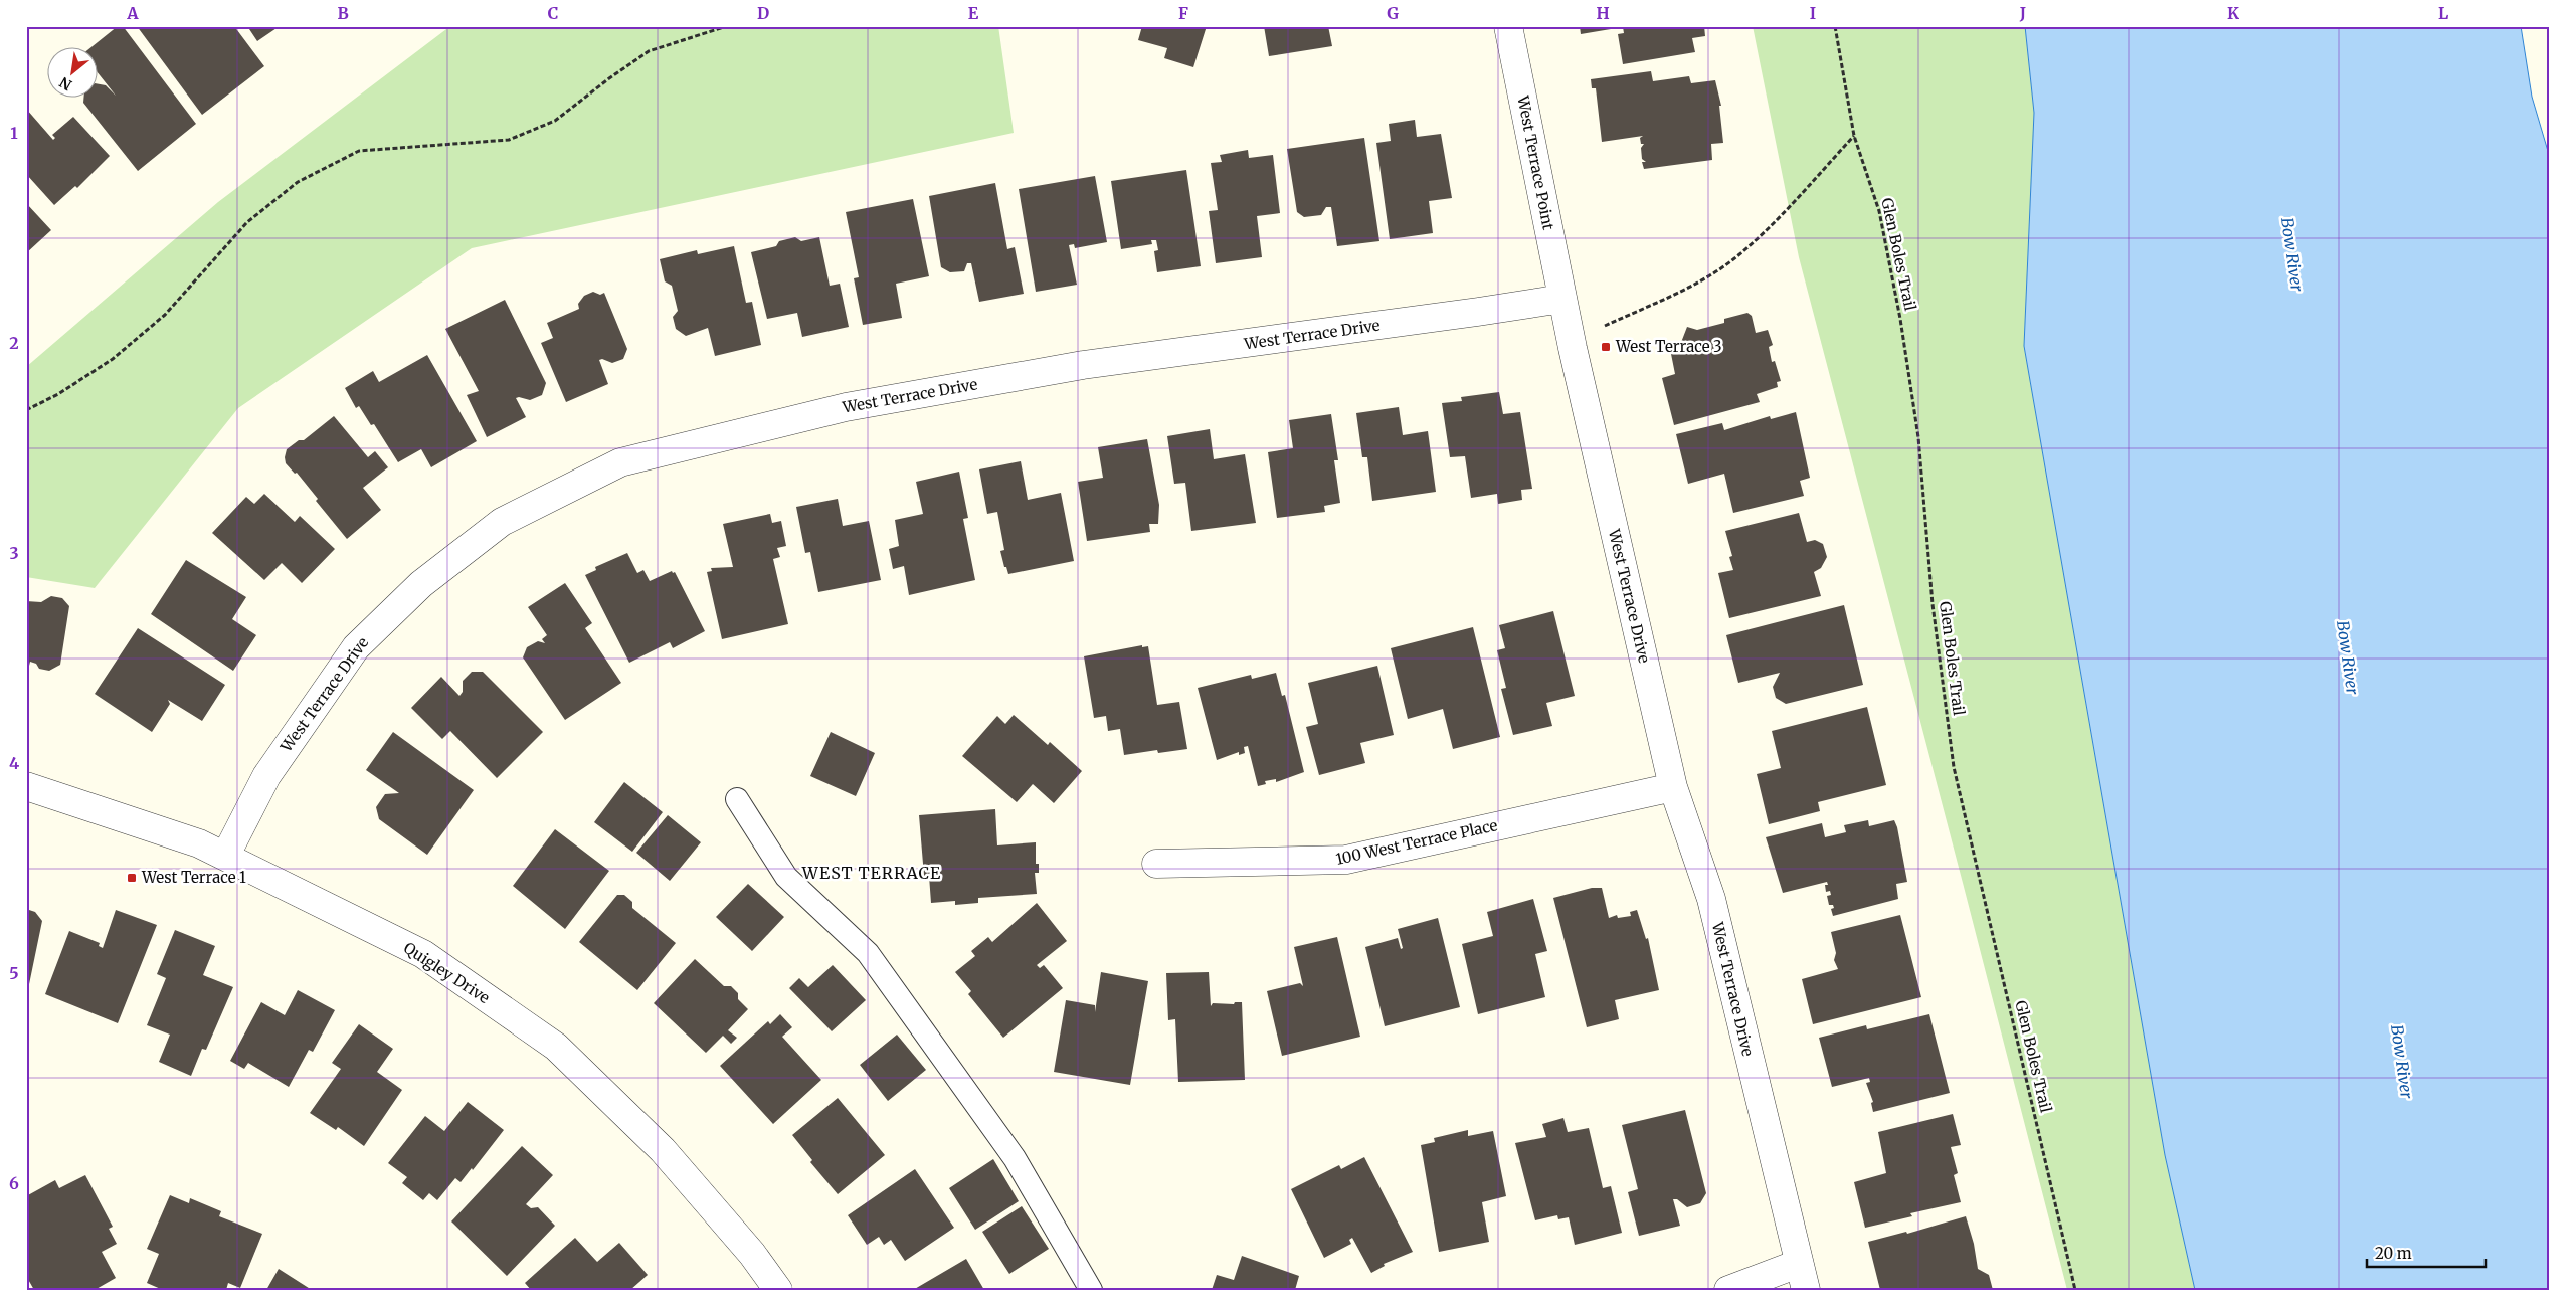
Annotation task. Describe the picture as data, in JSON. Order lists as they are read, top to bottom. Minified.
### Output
{"streets":{"street":["West Terrace Point","West Terrace Drive","100 West Terrace Place","Quigley Drive"],"path":["Glen Boles Trail"]},"crossings":[["West Terrace Point","West Terrace Drive"],["West Terrace Drive","100 West Terrace Place"],["West Terrace Drive","Quigley Drive"]],"districts":["WEST TERRACE"],"water":["Bow River"],"places":{"transit":["West Terrace 3","West Terrace 1"]},"scale_bar":"20 m","north":"bottom left","grid":{"columns":["A","B","C","D","E","F","G","H","I","J","K","L"],"rows":["1","2","3","4","5","6"]}}
